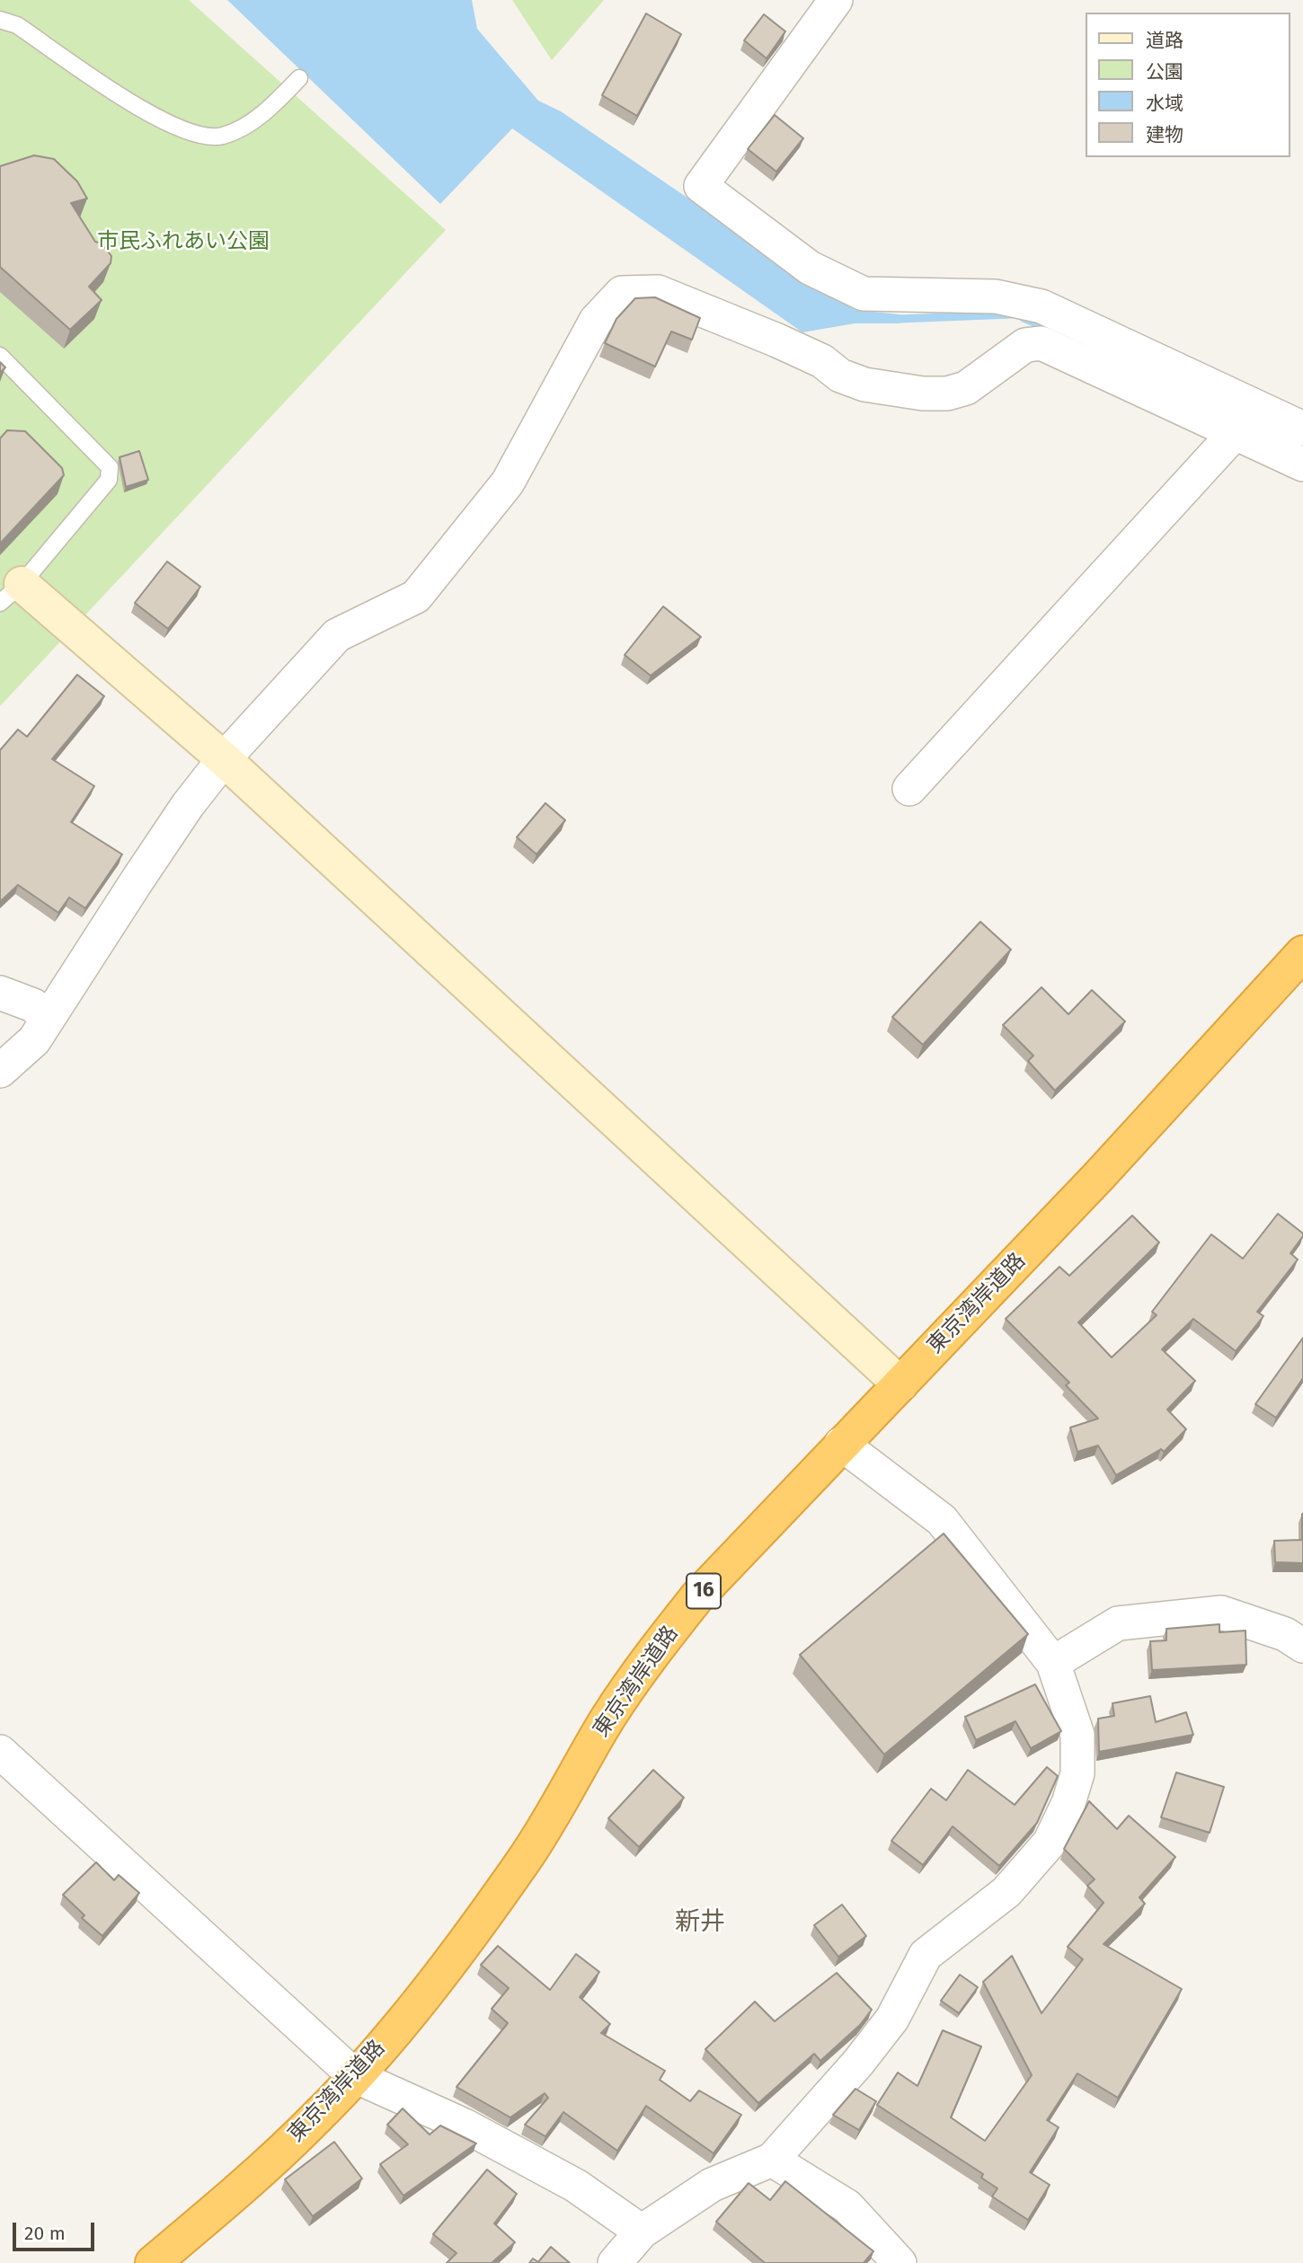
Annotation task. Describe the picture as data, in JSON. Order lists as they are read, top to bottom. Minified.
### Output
{"streets":{"highway":["東京湾岸道路","16"]},"districts":["新井"],"parks":["市民ふれあい公園"],"legend":["道路","公園","水域","建物"],"scale_bar":"20 m"}
